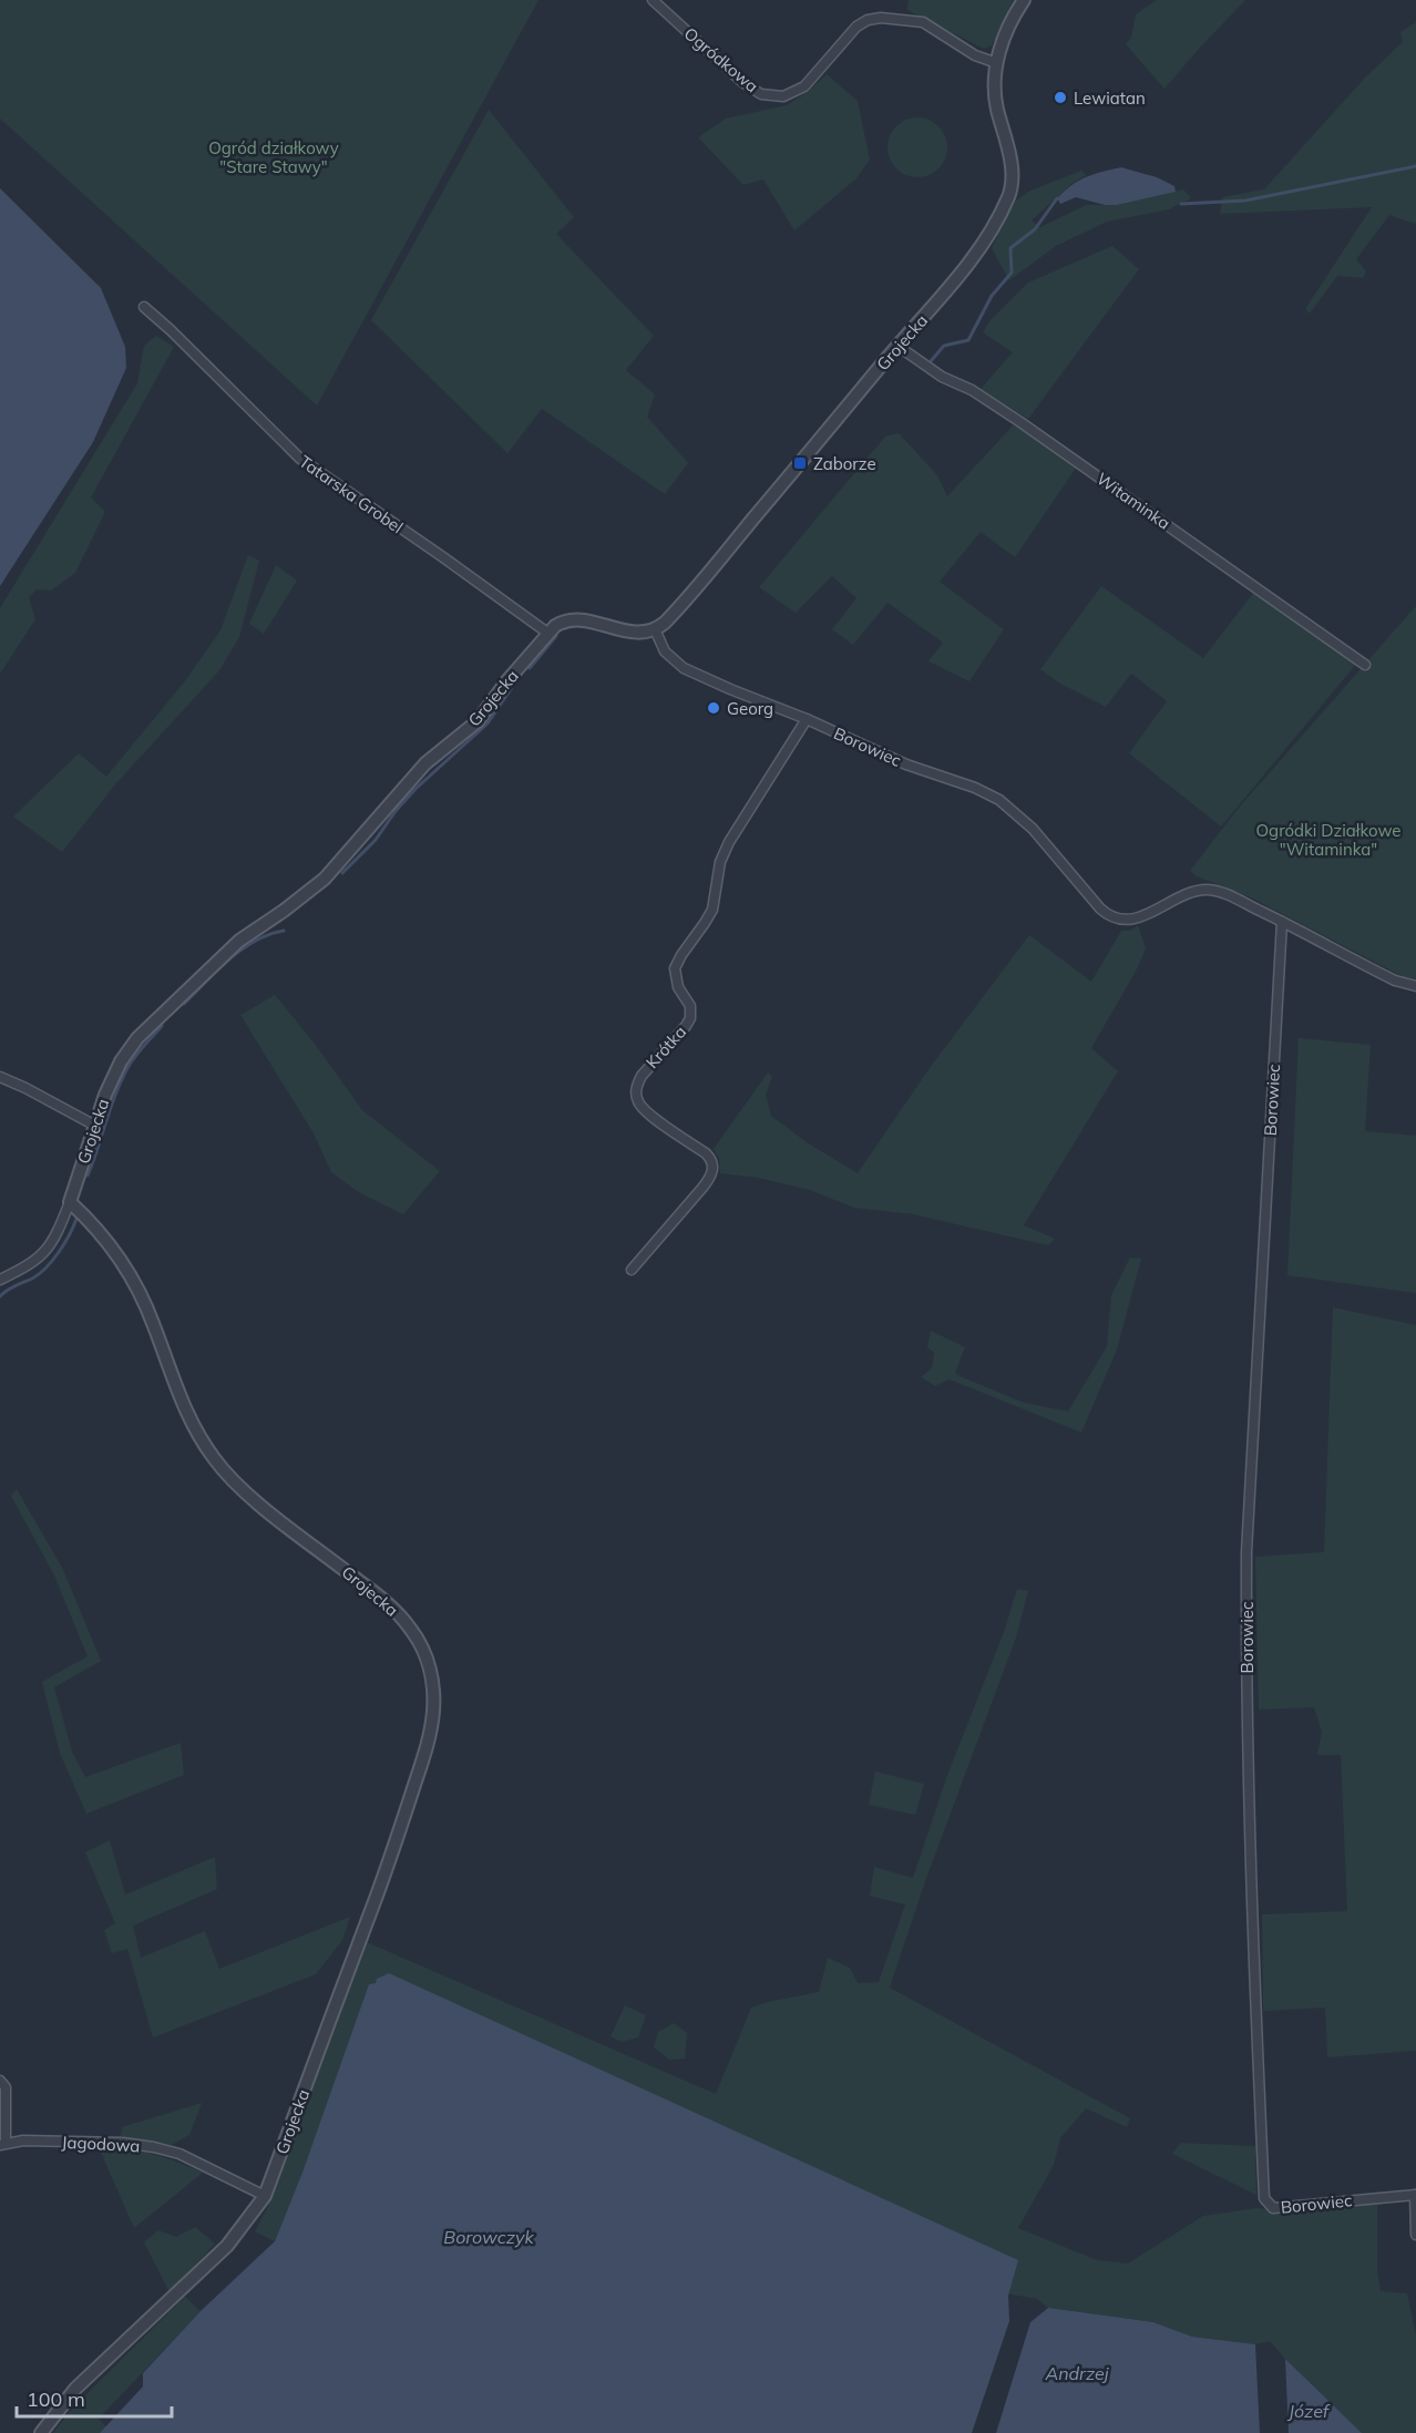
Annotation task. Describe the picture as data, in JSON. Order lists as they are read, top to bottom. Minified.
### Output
{"streets":{"street":["Ogródkowa","Grojecka","Tatarska Grobel","Witaminka","Borowiec","Krótka","Jagodowa"]},"crossings":[["Ogródkowa","Grojecka"],["Grojecka","Tatarska Grobel"],["Grojecka","Witaminka"],["Grojecka","Borowiec"],["Grojecka","Jagodowa"],["Borowiec","Krótka"]],"water":["Borowczyk","Andrzej","Józef"],"parks":["Ogród działkowy \"Stare Stawy\"","Ogródki Działkowe \"Witaminka\""],"places":{"other":["Lewiatan","Georg"],"transit":["Zaborze"]},"scale_bar":"100 m"}
